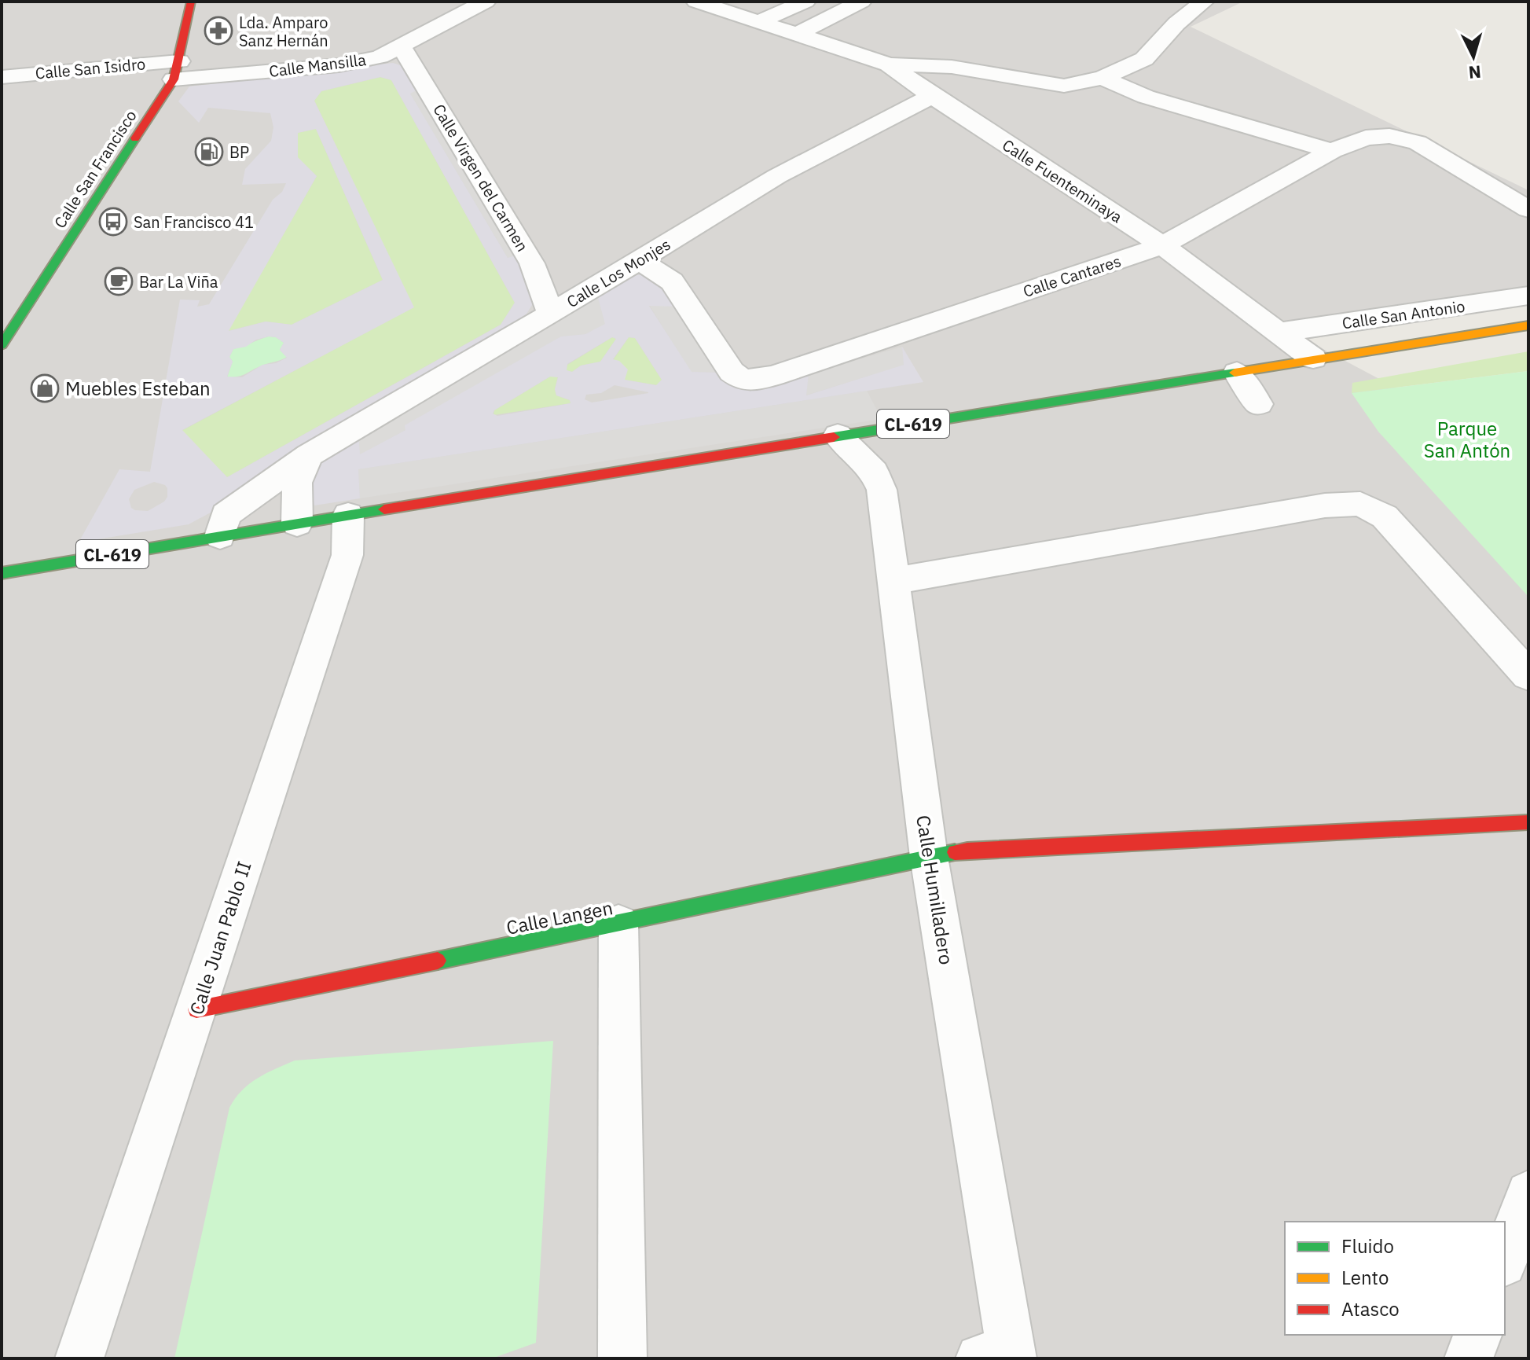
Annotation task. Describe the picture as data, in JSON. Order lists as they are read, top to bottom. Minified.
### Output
{"streets":{"street":["Calle Mansilla","Calle San Isidro","Calle San Francisco","Calle Virgen del Carmen","Calle Fuenteminaya","Calle Los Monjes","Calle Cantares","Calle San Antonio","CL-619","Calle Humilladero","Calle Langen","Calle Juan Pablo II"]},"crossings":[["Calle Mansilla","Calle San Isidro"],["Calle Mansilla","Calle San Francisco"],["Calle Mansilla","Calle Virgen del Carmen"],["Calle San Isidro","Calle San Francisco"],["Calle Virgen del Carmen","Calle Los Monjes"],["Calle Fuenteminaya","Calle Los Monjes"],["Calle Fuenteminaya","Calle Cantares"],["Calle Fuenteminaya","Calle San Antonio"],["Calle Fuenteminaya","CL-619"],["Calle Los Monjes","Calle Cantares"],["Calle Los Monjes","CL-619"],["CL-619","Calle Humilladero"],["CL-619","Calle Juan Pablo II"],["Calle Humilladero","Calle Langen"],["Calle Langen","Calle Juan Pablo II"]],"parks":["Parque San Antón"],"places":{"pharmacy":["Lda. Amparo Sanz Hernán"],"fuel station":["BP"],"bus stop":["San Francisco 41"],"cafe":["Bar La Viña"],"shop":["Muebles Esteban"]},"legend":["Fluido","Lento","Atasco"],"north":"bottom"}
